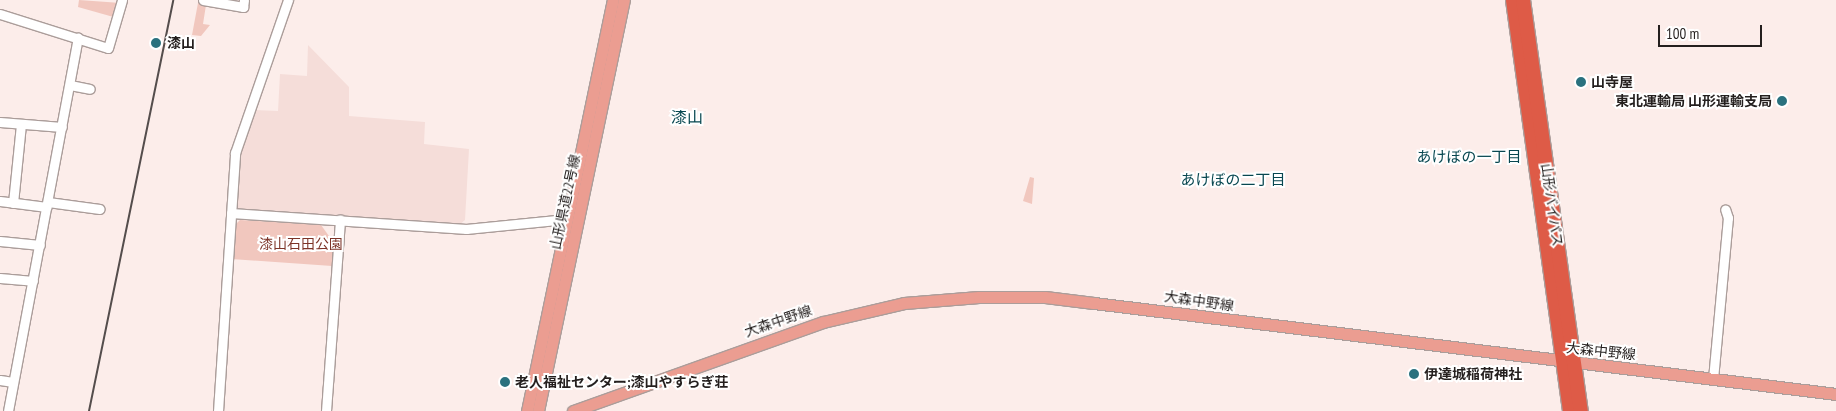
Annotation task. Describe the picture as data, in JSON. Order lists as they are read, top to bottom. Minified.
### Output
{"streets":{"highway":["山形バイパス"],"main road":["山形県道22号線","大森中野線"]},"crossings":[["山形バイパス","大森中野線"]],"districts":["漆山","あけぼの一丁目","あけぼの二丁目"],"parks":["漆山石田公園"],"places":["漆山","山寺屋","東北運輸局 山形運輸支局","伊達城稲荷神社","老人福祉センター;漆山やすらぎ荘"],"scale_bar":"100 m"}
